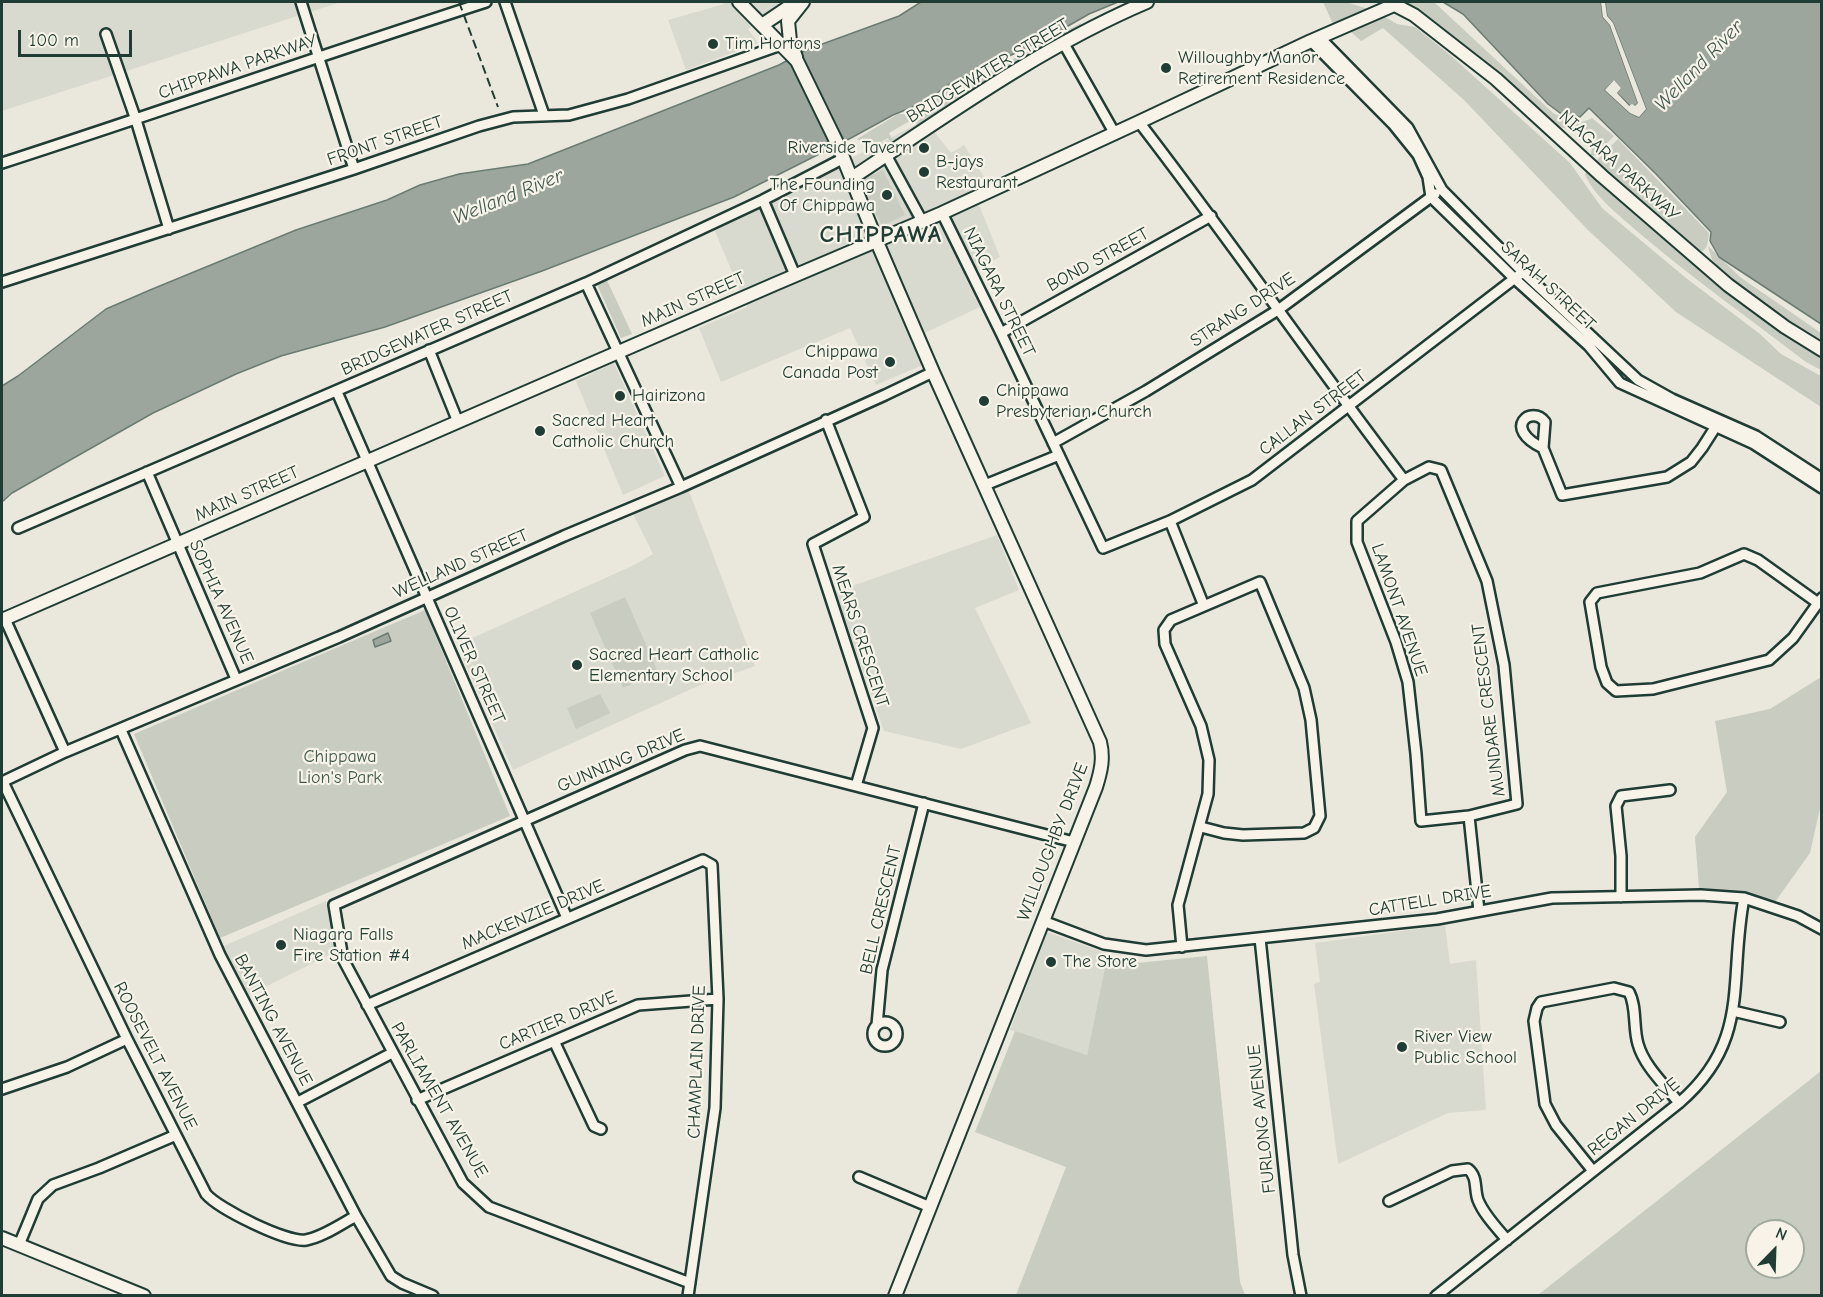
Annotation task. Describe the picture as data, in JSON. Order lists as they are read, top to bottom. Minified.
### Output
{"streets":{"main road":["BRIDGEWATER STREET","NIAGARA PARKWAY","MAIN STREET","WILLOUGHBY DRIVE"],"street":["CHIPPAWA PARKWAY","FRONT STREET","BOND STREET","SARAH STREET","NIAGARA STREET","STRANG DRIVE","CALLAN STREET","WELLAND STREET","SOPHIA AVENUE","LAMONT AVENUE","MEARS CRESCENT","OLIVER STREET","MUNDARE CRESCENT","GUNNING DRIVE","CATTELL DRIVE","BELL CRESCENT","MACKENZIE DRIVE","BANTING AVENUE","CARTIER DRIVE","ROOSEVELT AVENUE","CHAMPLAIN DRIVE","PARLIAMENT AVENUE","REGAN DRIVE","FURLONG AVENUE"]},"crossings":[["BRIDGEWATER STREET","SOPHIA AVENUE"],["BRIDGEWATER STREET","OLIVER STREET"],["BRIDGEWATER STREET","WILLOUGHBY DRIVE"],["FRONT STREET","WILLOUGHBY DRIVE"],["NIAGARA PARKWAY","MAIN STREET"],["BOND STREET","NIAGARA STREET"],["SARAH STREET","MAIN STREET"],["SARAH STREET","STRANG DRIVE"],["SARAH STREET","CALLAN STREET"],["NIAGARA STREET","MAIN STREET"],["NIAGARA STREET","STRANG DRIVE"],["NIAGARA STREET","CALLAN STREET"],["MAIN STREET","SOPHIA AVENUE"],["MAIN STREET","OLIVER STREET"],["MAIN STREET","WILLOUGHBY DRIVE"],["WELLAND STREET","SOPHIA AVENUE"],["WELLAND STREET","MEARS CRESCENT"],["WELLAND STREET","OLIVER STREET"],["WELLAND STREET","WILLOUGHBY DRIVE"],["WELLAND STREET","BANTING AVENUE"],["WELLAND STREET","ROOSEVELT AVENUE"],["LAMONT AVENUE","MUNDARE CRESCENT"],["MEARS CRESCENT","GUNNING DRIVE"],["OLIVER STREET","GUNNING DRIVE"],["OLIVER STREET","MACKENZIE DRIVE"],["GUNNING DRIVE","WILLOUGHBY DRIVE"],["GUNNING DRIVE","BELL CRESCENT"],["GUNNING DRIVE","PARLIAMENT AVENUE"],["WILLOUGHBY DRIVE","CATTELL DRIVE"],["CATTELL DRIVE","REGAN DRIVE"],["CATTELL DRIVE","FURLONG AVENUE"],["MACKENZIE DRIVE","CHAMPLAIN DRIVE"],["MACKENZIE DRIVE","PARLIAMENT AVENUE"],["BANTING AVENUE","ROOSEVELT AVENUE"],["CARTIER DRIVE","CHAMPLAIN DRIVE"],["CARTIER DRIVE","PARLIAMENT AVENUE"],["CHAMPLAIN DRIVE","PARLIAMENT AVENUE"]],"districts":["CHIPPAWA"],"water":["Welland River"],"parks":["Chippawa Lion's Park"],"places":["Tim Hortons","Willoughby Manor Retirement Residence","Riverside Tavern","B-jays Restaurant","The Founding Of Chippawa","Chippawa Canada Post","Hairizona","Chippawa Presbyterian Church","Sacred Heart Catholic Church","Sacred Heart Catholic Elementary School","Niagara Falls Fire Station #4","The Store","River View Public School"],"scale_bar":"100 m","north":"top right"}
